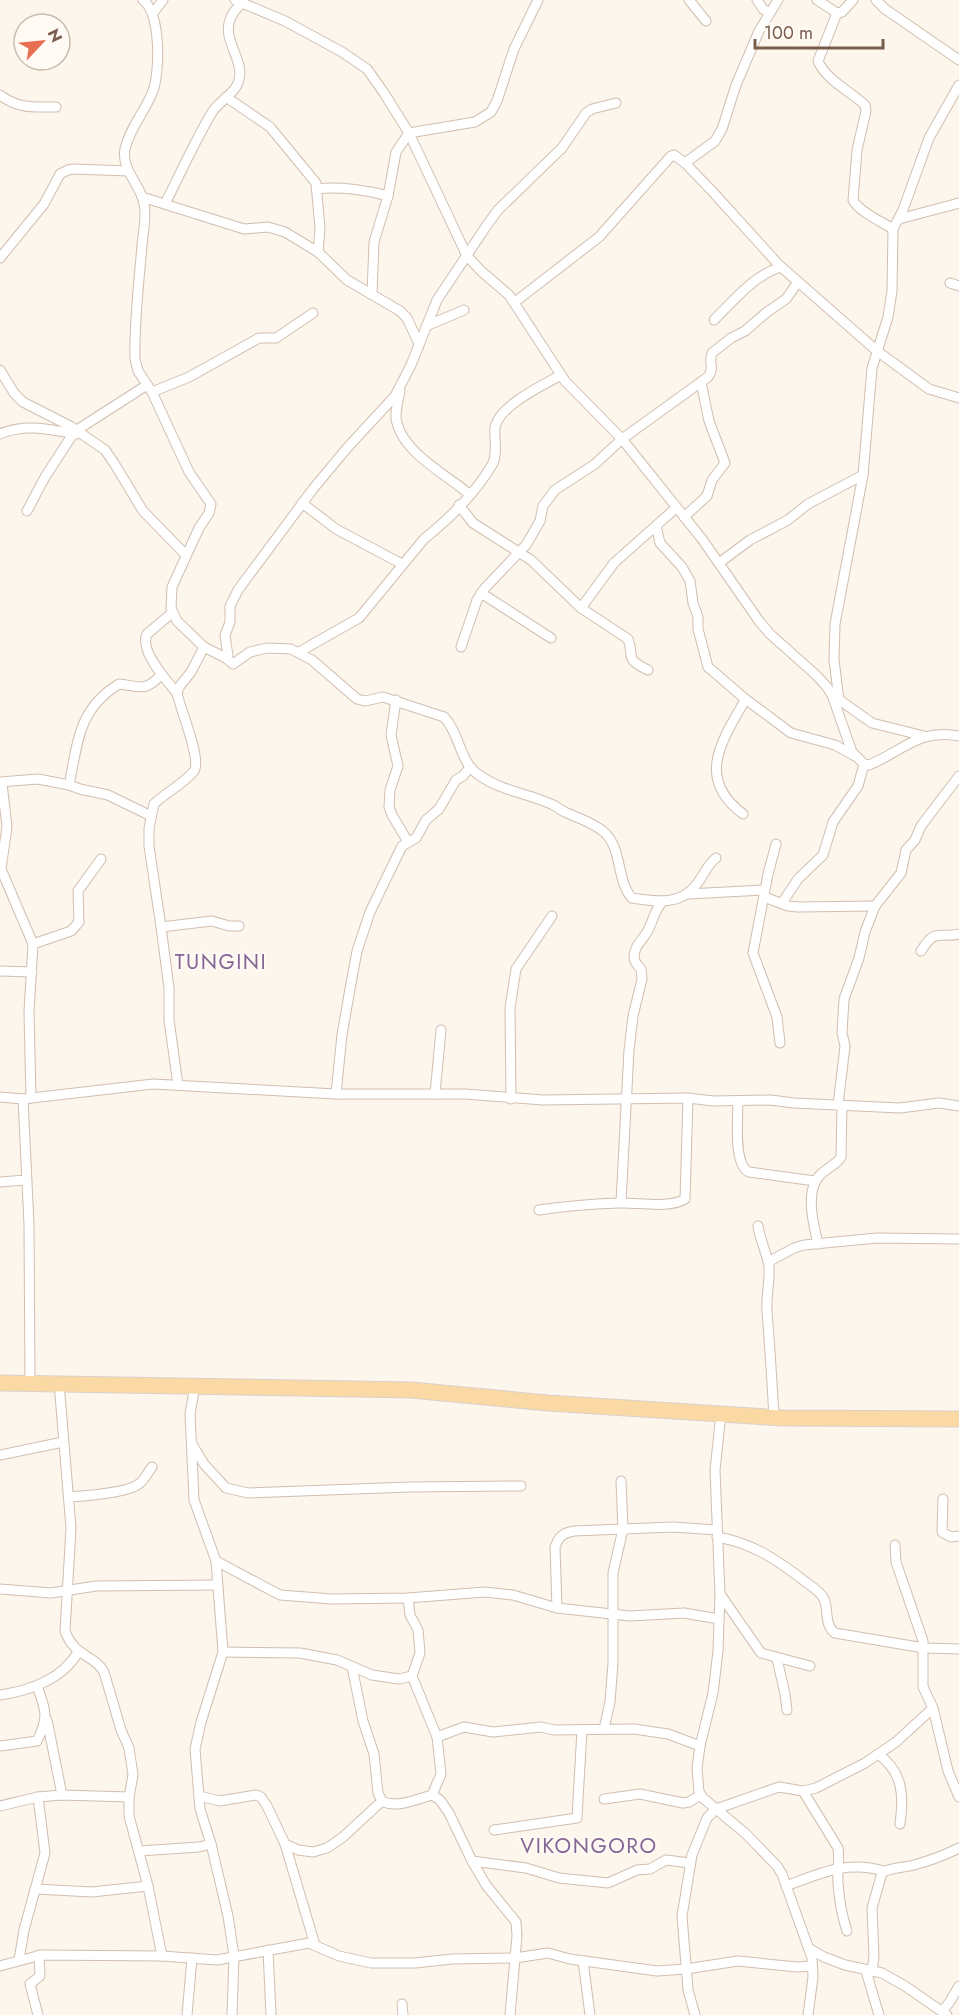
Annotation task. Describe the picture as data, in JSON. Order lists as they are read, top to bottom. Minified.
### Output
{"districts":["TUNGINI","VIKONGORO"],"scale_bar":"100 m","north":"top right"}
